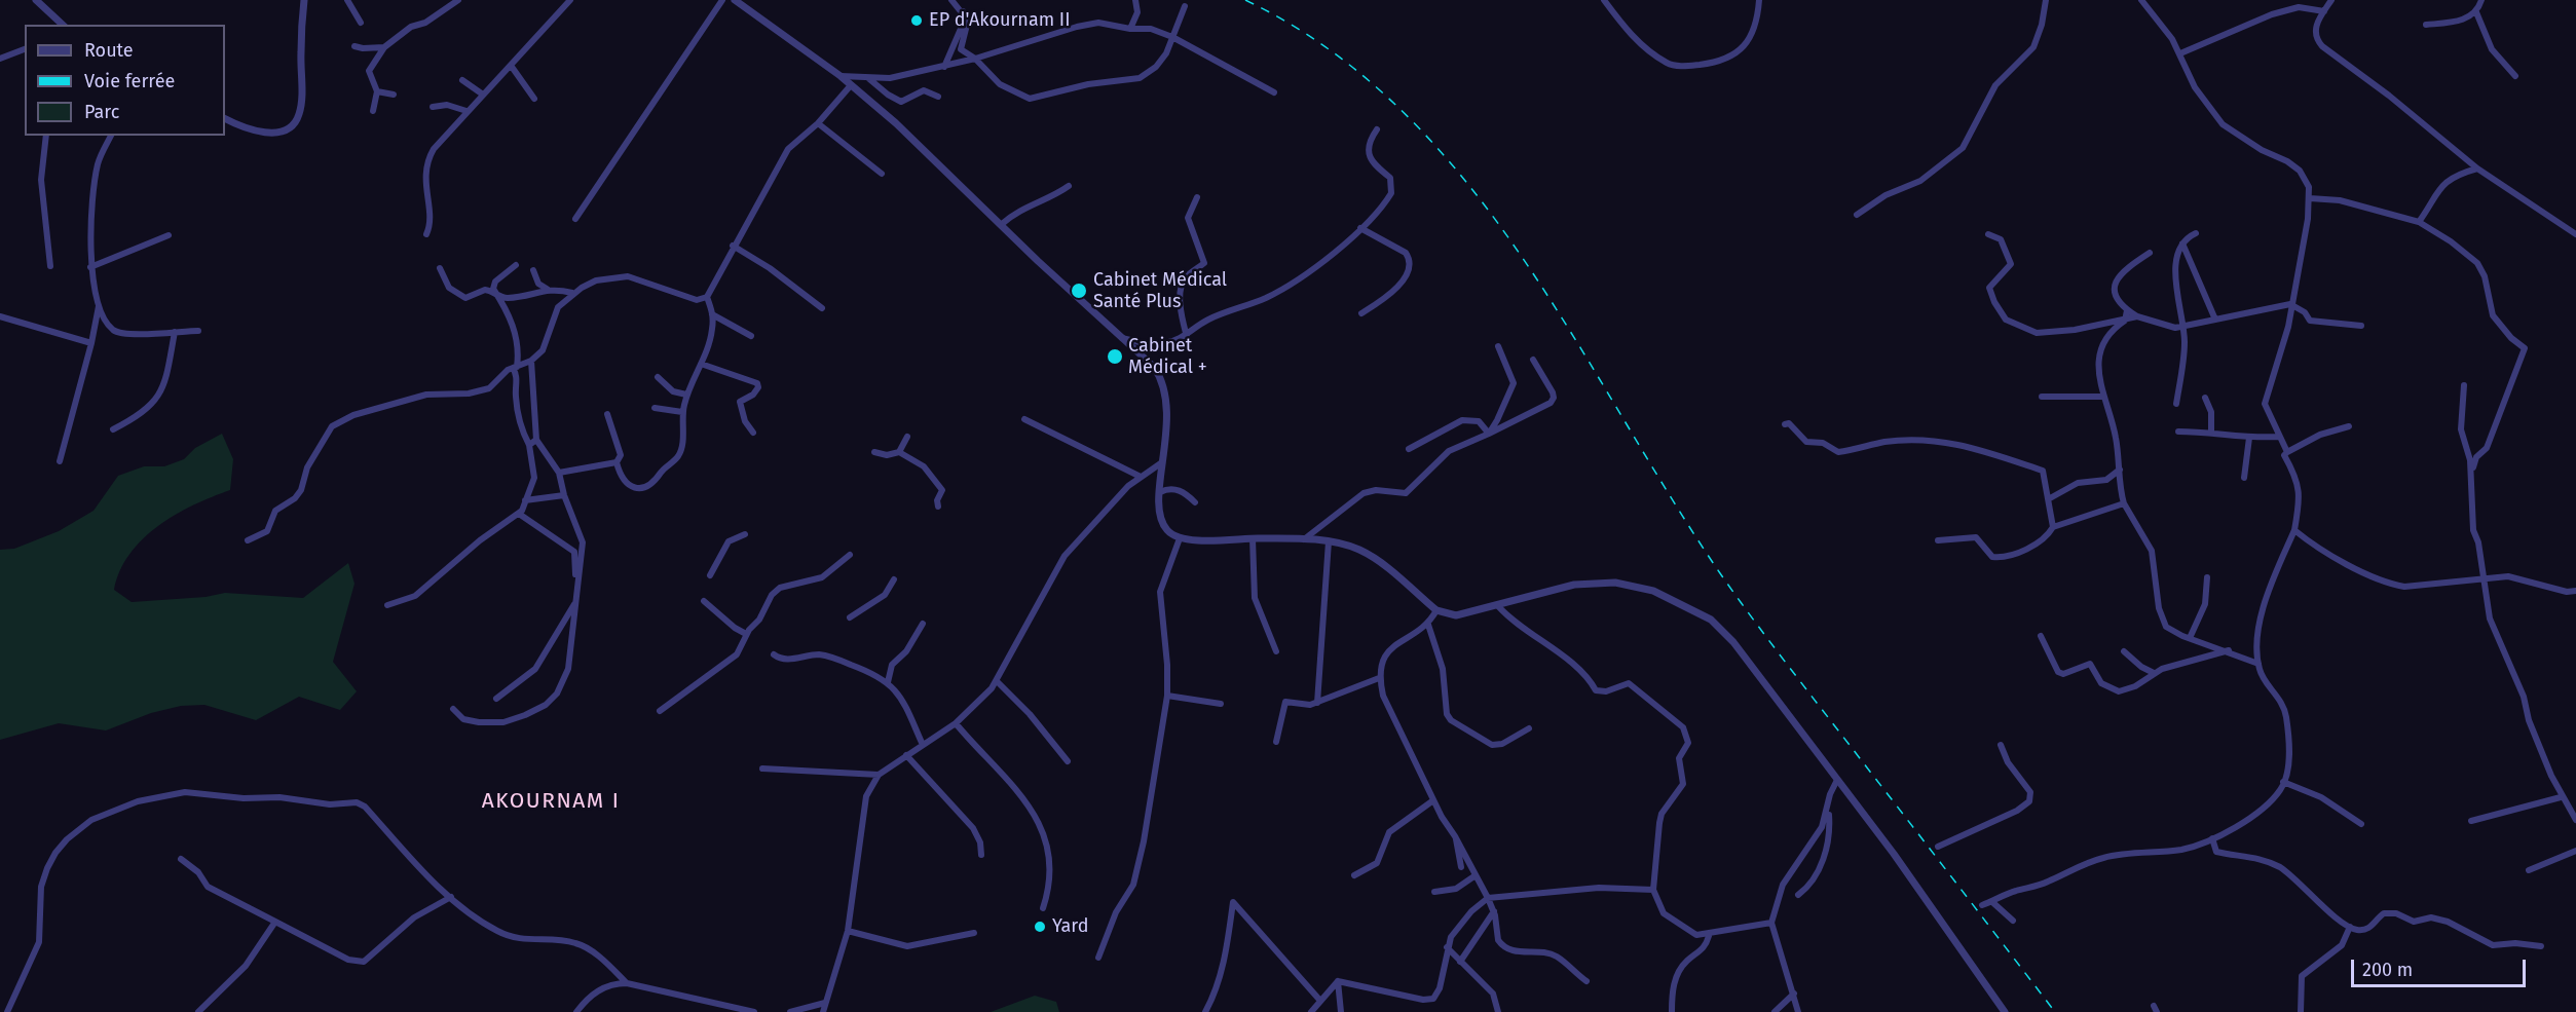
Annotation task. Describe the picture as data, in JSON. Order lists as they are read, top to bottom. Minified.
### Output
{"districts":["AKOURNAM I"],"places":["EP d'Akournam II","Cabinet Médical Santé Plus","Cabinet Médical +","Yard"],"legend":["Route","Voie ferrée","Parc"],"scale_bar":"200 m"}
